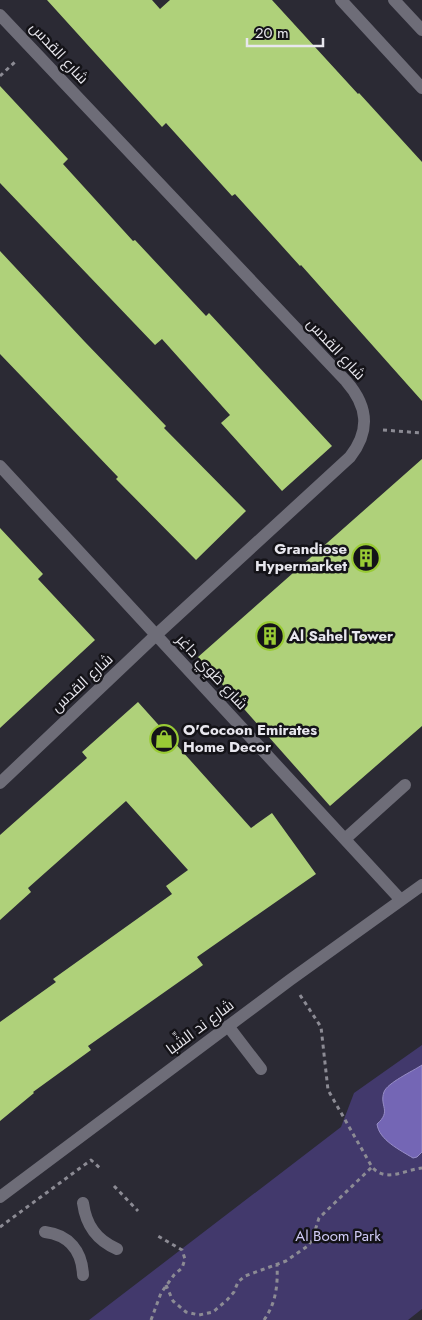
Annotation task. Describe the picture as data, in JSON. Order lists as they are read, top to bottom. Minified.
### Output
{"streets":{"street":["شارع القدس","شارع طَوِي داغِر","شارع ند الشِّبا"]},"crossings":[["شارع القدس","شارع طَوِي داغِر"],["شارع طَوِي داغِر","شارع ند الشِّبا"]],"parks":["Al Boom Park"],"places":{"building":["Grandiose Hypermarket","Al Sahel Tower"],"shop":["O'Cocoon Emirates Home Decor"]},"scale_bar":"20 m"}
